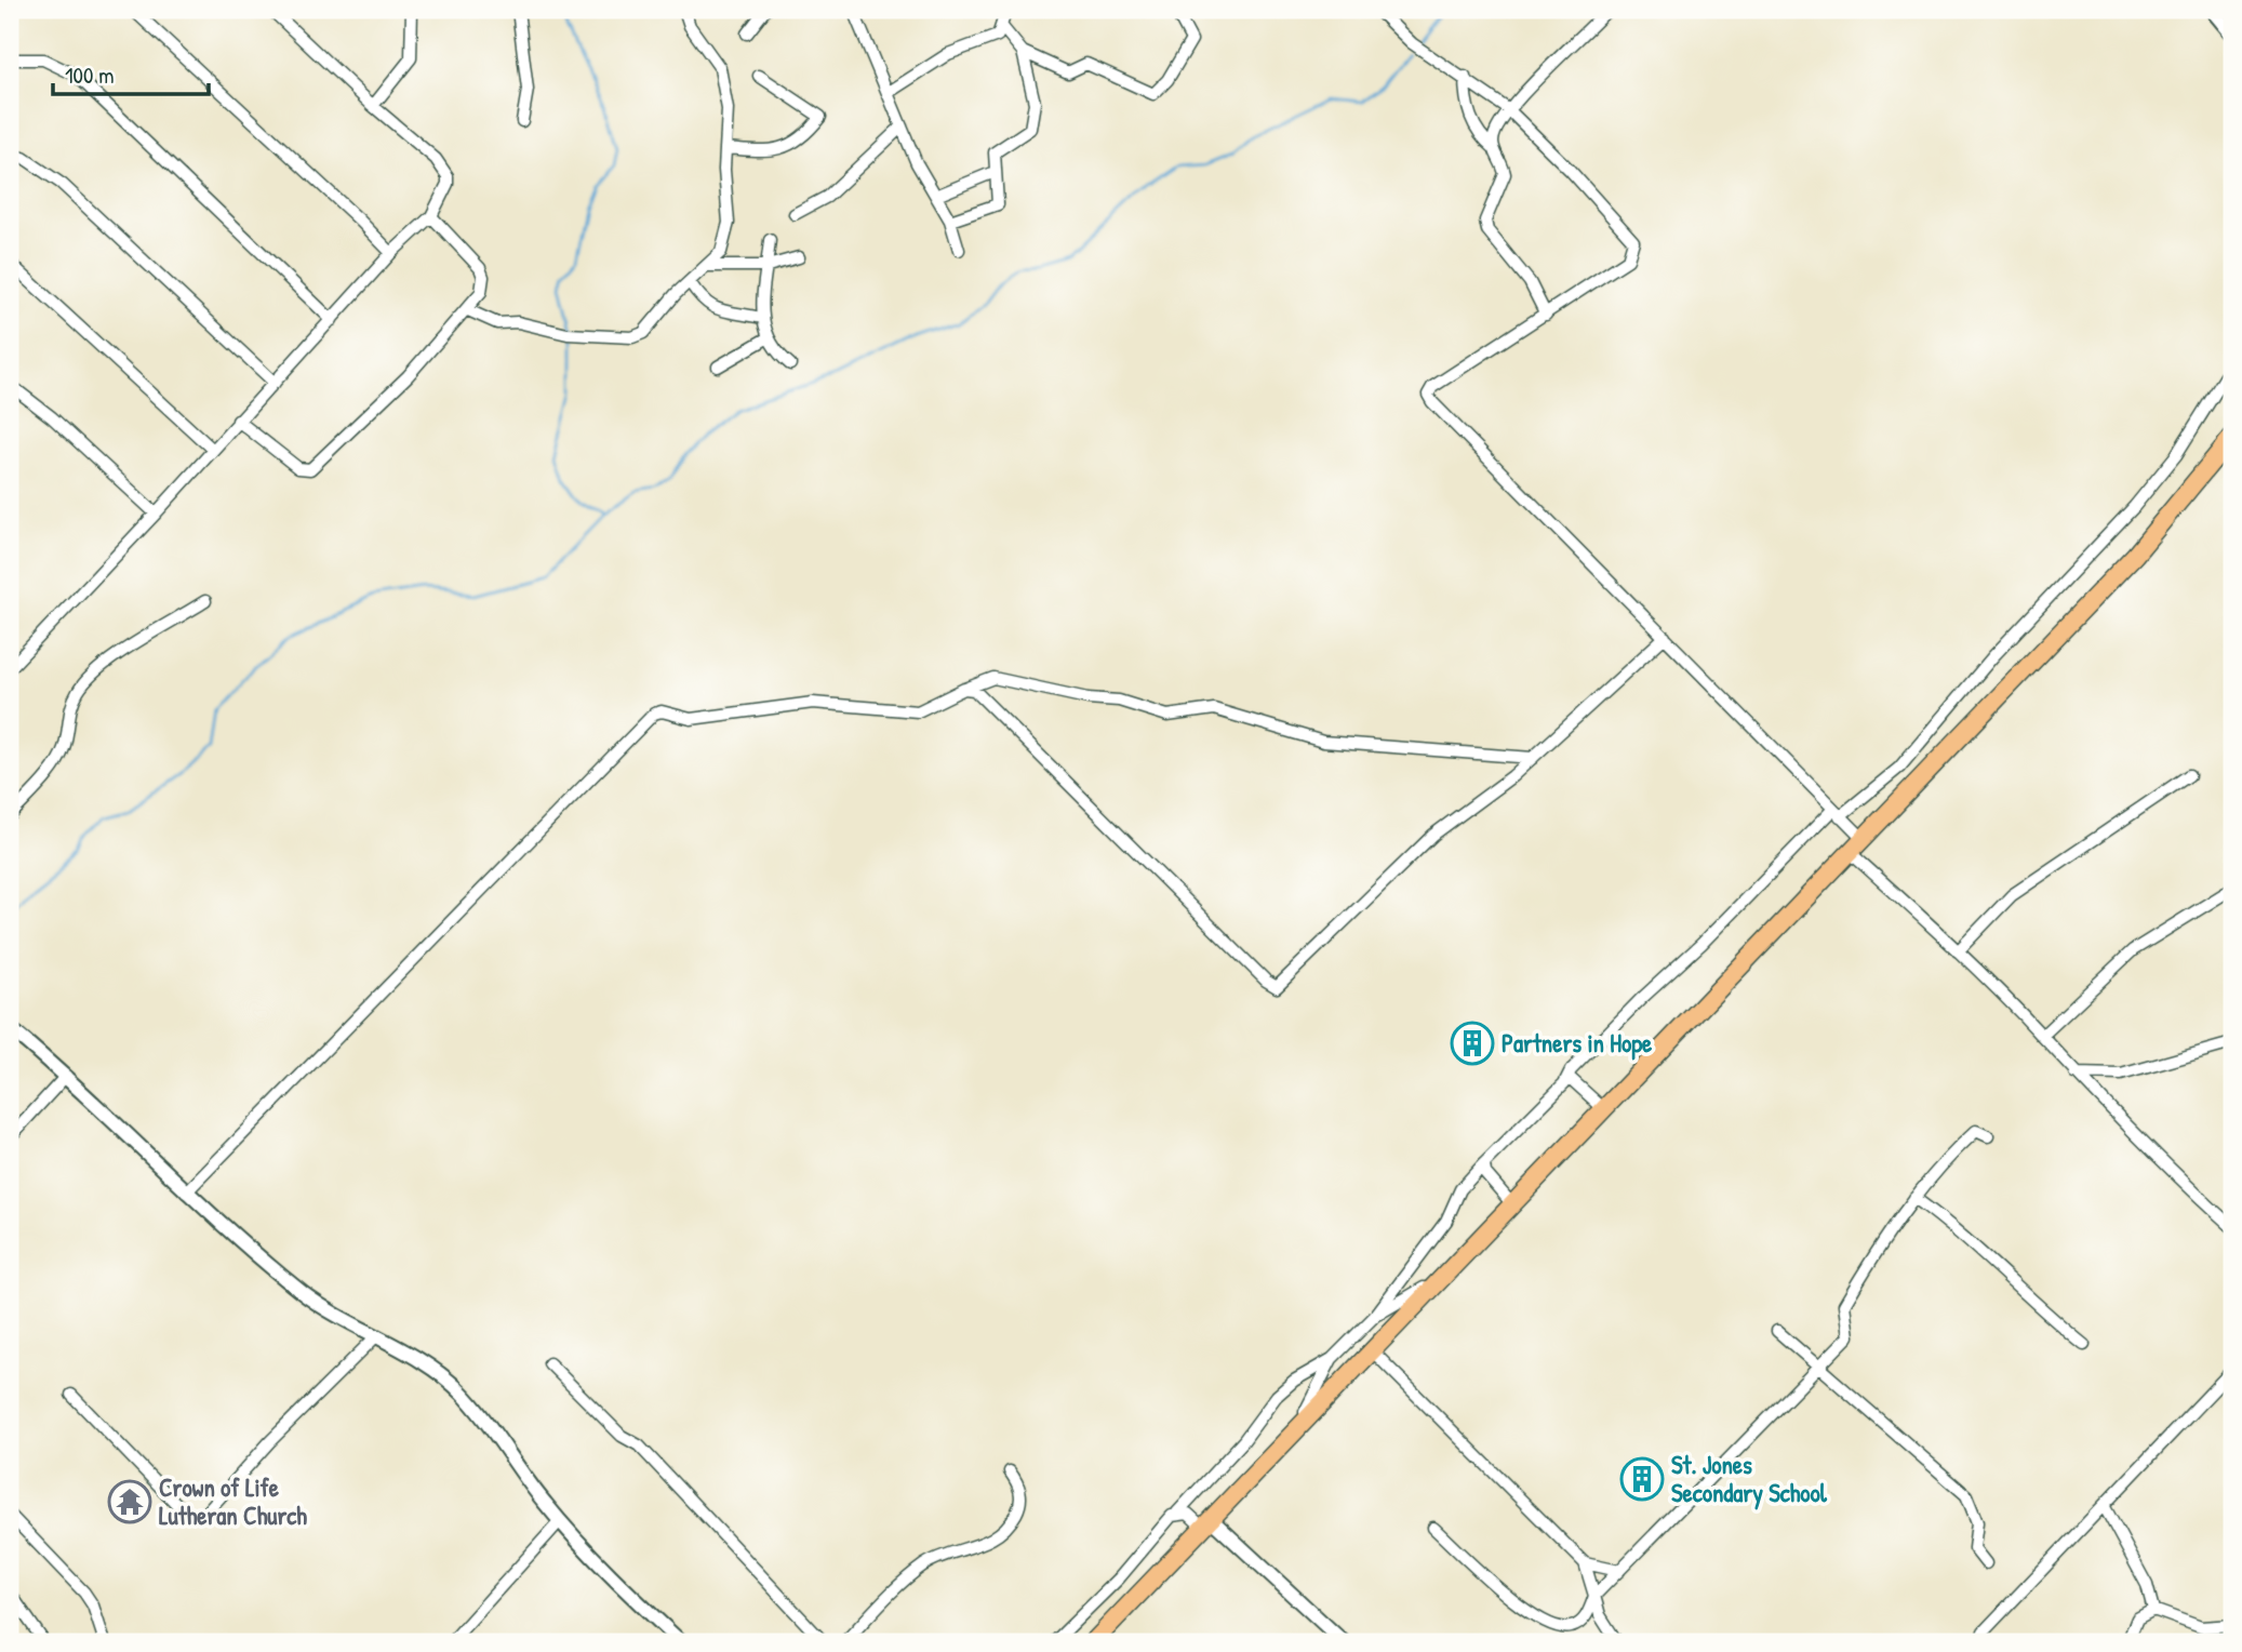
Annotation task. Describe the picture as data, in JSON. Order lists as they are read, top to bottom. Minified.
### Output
{"places":{"building":["Partners in Hope","St. Jones Secondary School"],"temple":["Crown of Life Lutheran Church"]},"scale_bar":"100 m"}
